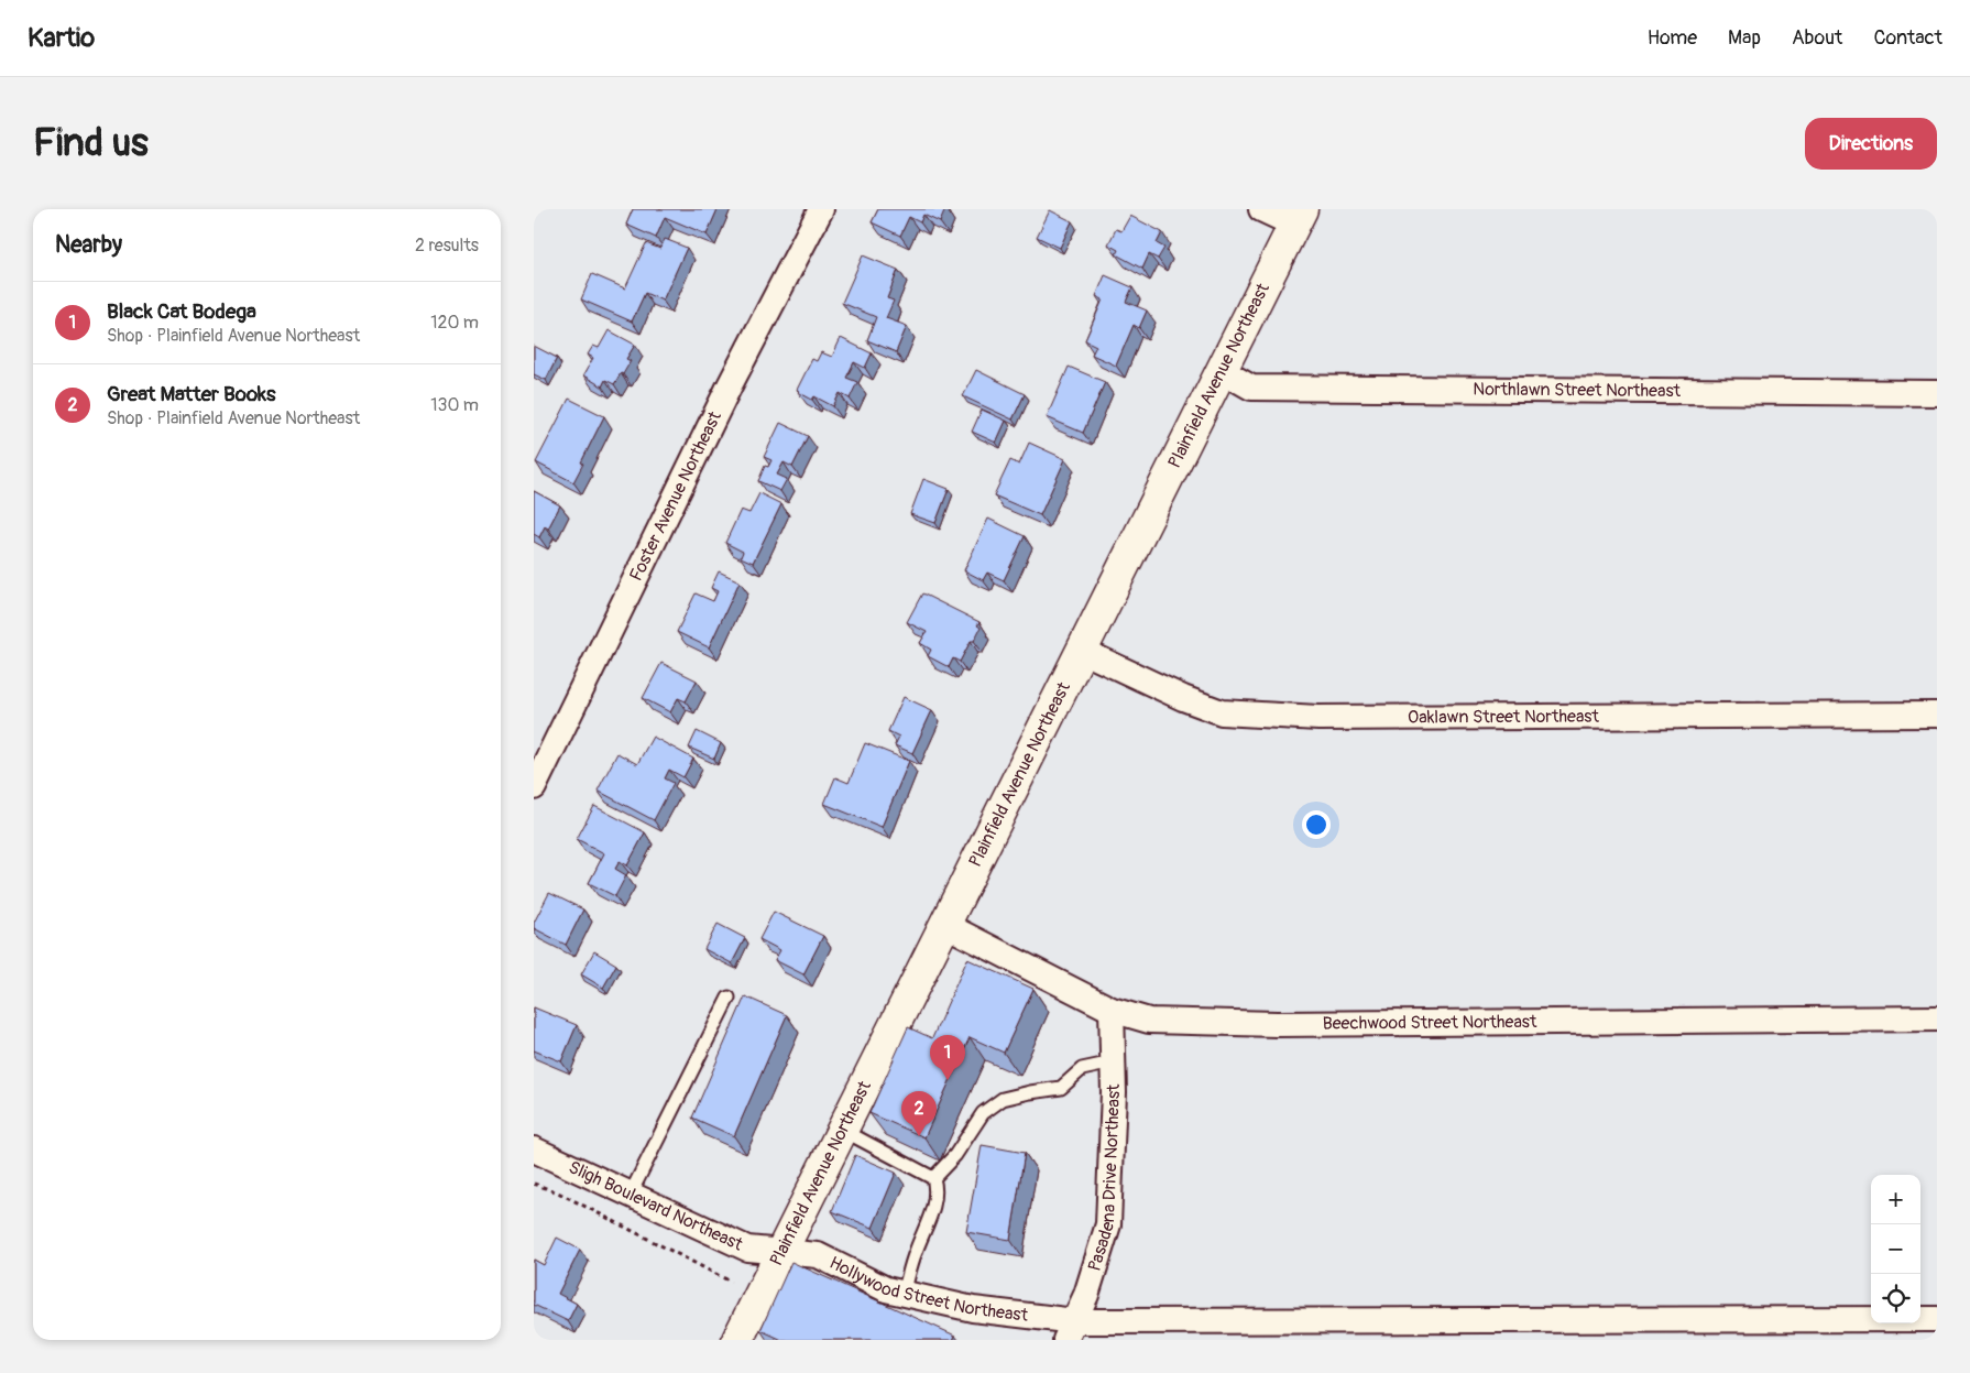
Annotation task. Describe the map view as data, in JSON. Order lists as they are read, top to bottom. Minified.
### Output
{"streets":{"main road":["Plainfield Avenue Northeast"],"street":["Northlawn Street Northeast","Foster Avenue Northeast","Oaklawn Street Northeast","Beechwood Street Northeast","Pasadena Drive Northeast","Sligh Boulevard Northeast","Hollywood Street Northeast"]},"crossings":[["Plainfield Avenue Northeast","Northlawn Street Northeast"],["Plainfield Avenue Northeast","Oaklawn Street Northeast"],["Plainfield Avenue Northeast","Beechwood Street Northeast"],["Plainfield Avenue Northeast","Sligh Boulevard Northeast"],["Plainfield Avenue Northeast","Hollywood Street Northeast"],["Beechwood Street Northeast","Pasadena Drive Northeast"],["Pasadena Drive Northeast","Hollywood Street Northeast"],["Sligh Boulevard Northeast","Hollywood Street Northeast"]],"page":{"header":"Kartio","nav":["Home","Map","About","Contact"],"buttons":"Directions","title":"Find us","heading":["Nearby","2 results"],"list":[{"mark":"1","name":"Black Cat Bodega","note":"Shop · Plainfield Avenue Northeast","value":"120 m"},{"mark":"2","name":"Great Matter Books","note":"Shop · Plainfield Avenue Northeast","value":"130 m"}],"pins":["1","2"],"map_buttons":["+","−"]}}
